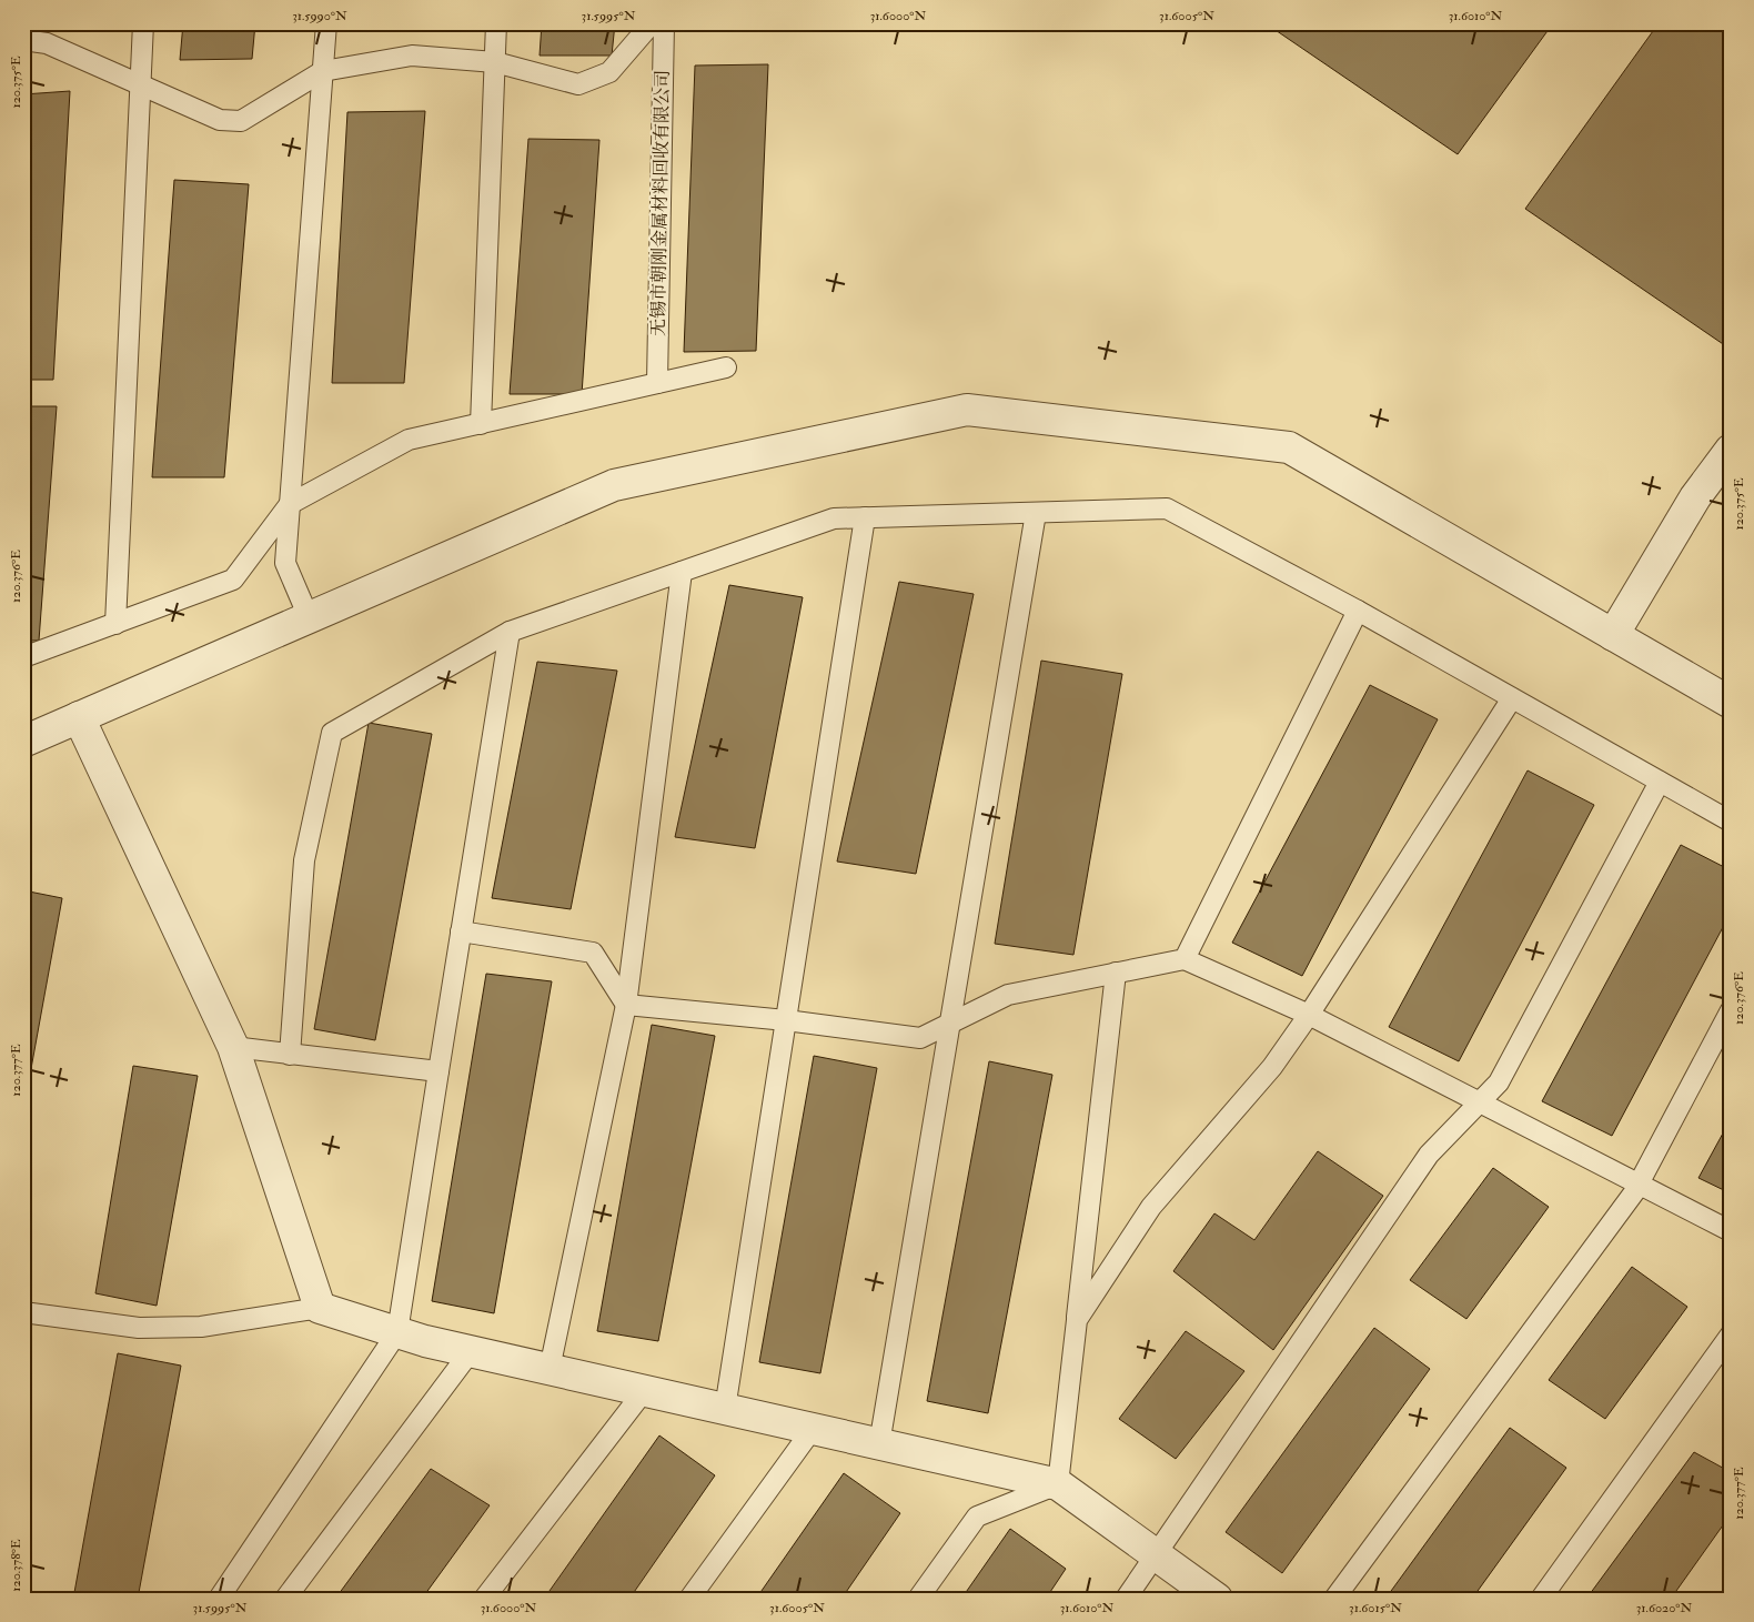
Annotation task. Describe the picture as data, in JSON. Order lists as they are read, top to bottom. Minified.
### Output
{"streets":{"lane":["无锡市朝刚金属材料回收有限公司"]},"coordinates":["31.5990°N","31.5995°N","31.6000°N","31.6005°N","31.6010°N","120.375°E","120.376°E","120.377°E","120.378°E","31.6015°N","31.6020°N"]}
